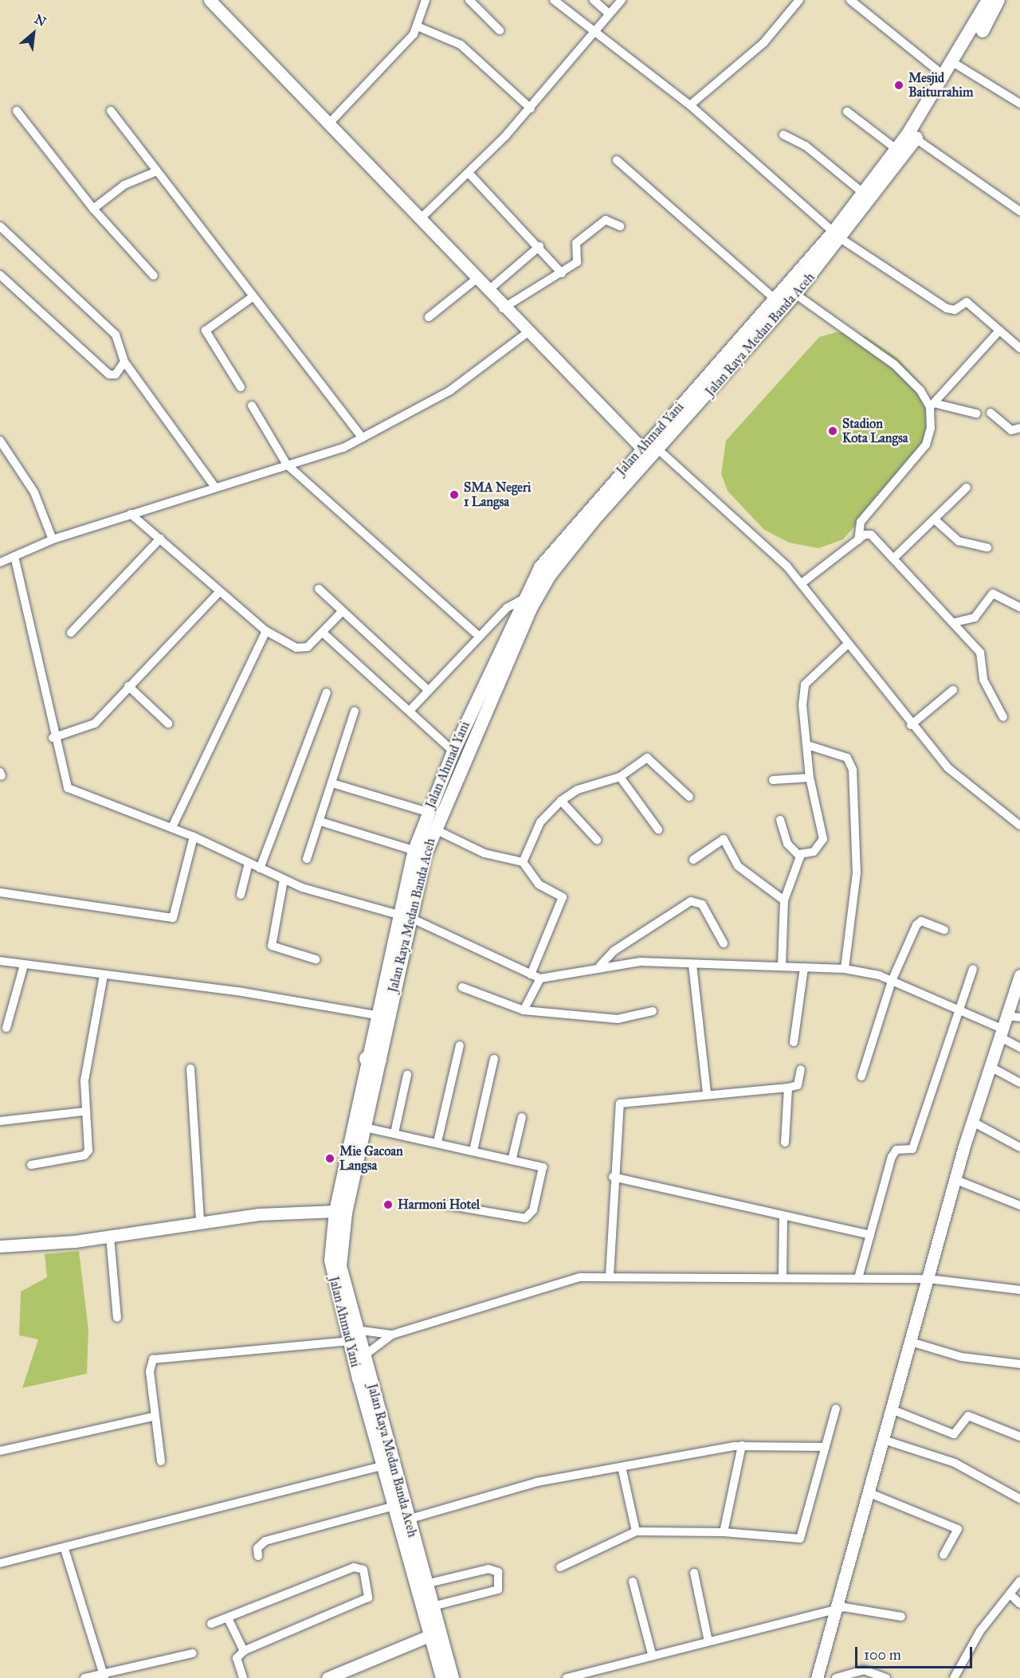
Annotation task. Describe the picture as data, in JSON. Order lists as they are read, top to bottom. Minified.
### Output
{"streets":{"main road":["Jalan Raya Medan Banda Aceh","Jalan Ahmad Yani"]},"crossings":[["Jalan Raya Medan Banda Aceh","Jalan Ahmad Yani"]],"places":["Mesjid Baiturrahim","Stadion Kota Langsa","SMA Negeri 1 Langsa","Mie Gacoan Langsa","Harmoni Hotel"],"scale_bar":"100 m","north":"top right"}
